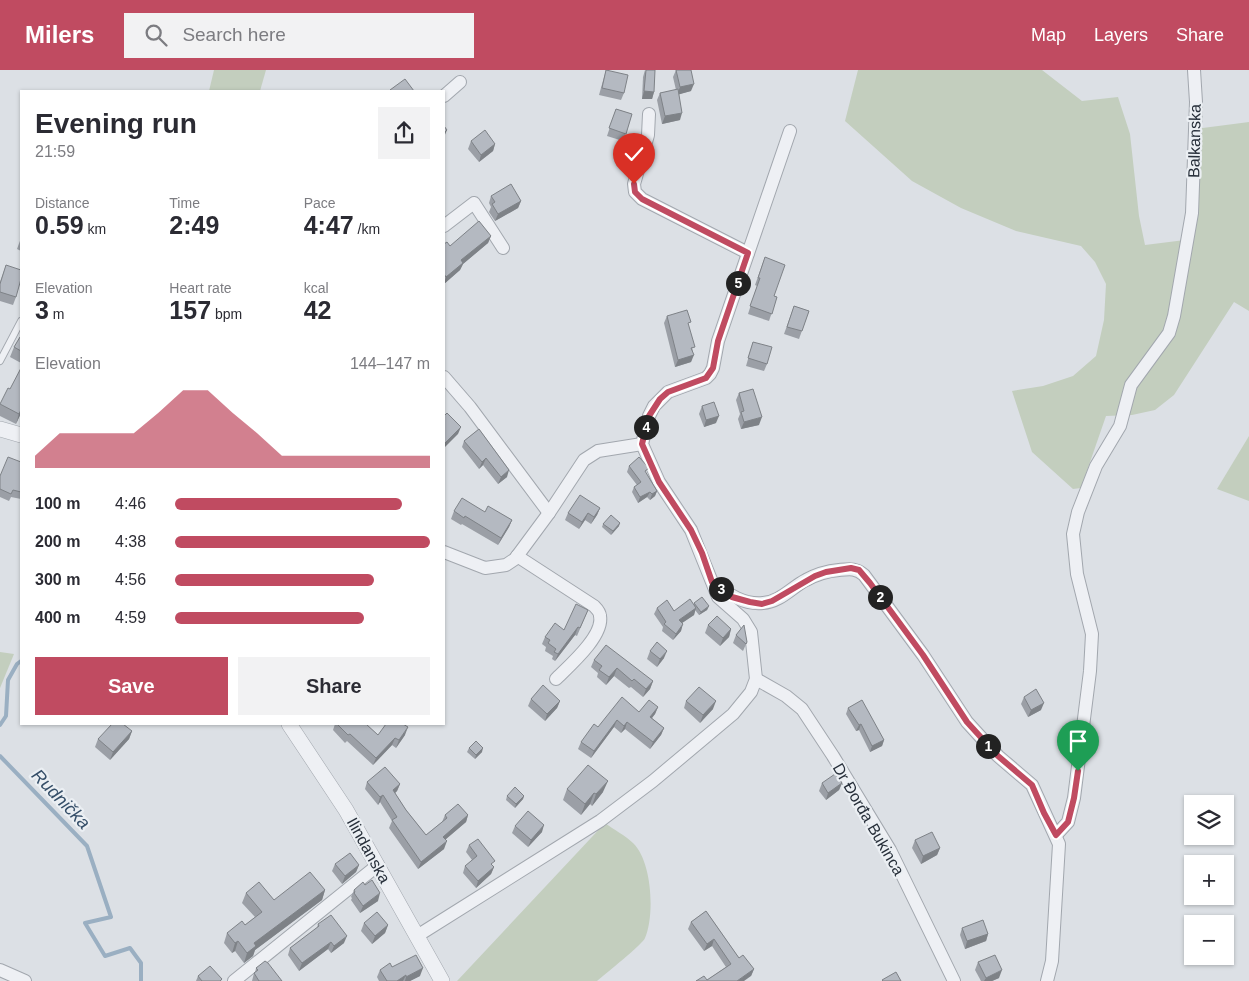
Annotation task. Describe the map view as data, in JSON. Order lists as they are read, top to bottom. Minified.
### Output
{"streets":{"street":["Balkanska","Dr Đorđa Bukinca","Ilindanska"]},"water":["Rudnička"],"page":{"header":"Milers","search":"Search here","nav":["Map","Layers","Share"],"heading":["Evening run","21:59"],"stats":[["Distance","0.59 km"],["Time","2:49"],["Pace","4:47 /km"],["Elevation","3 m"],["Heart rate","157 bpm"],["kcal","42"]],"pins":["5","4","3","2","1"],"chart":["Elevation","144–147 m"],"list":[{"name":"100 m","note":"4:46"},{"name":"200 m","note":"4:38"},{"name":"300 m","note":"4:56"},{"name":"400 m","note":"4:59"}],"buttons":["Save","Share"],"map_buttons":["+","−"]}}
